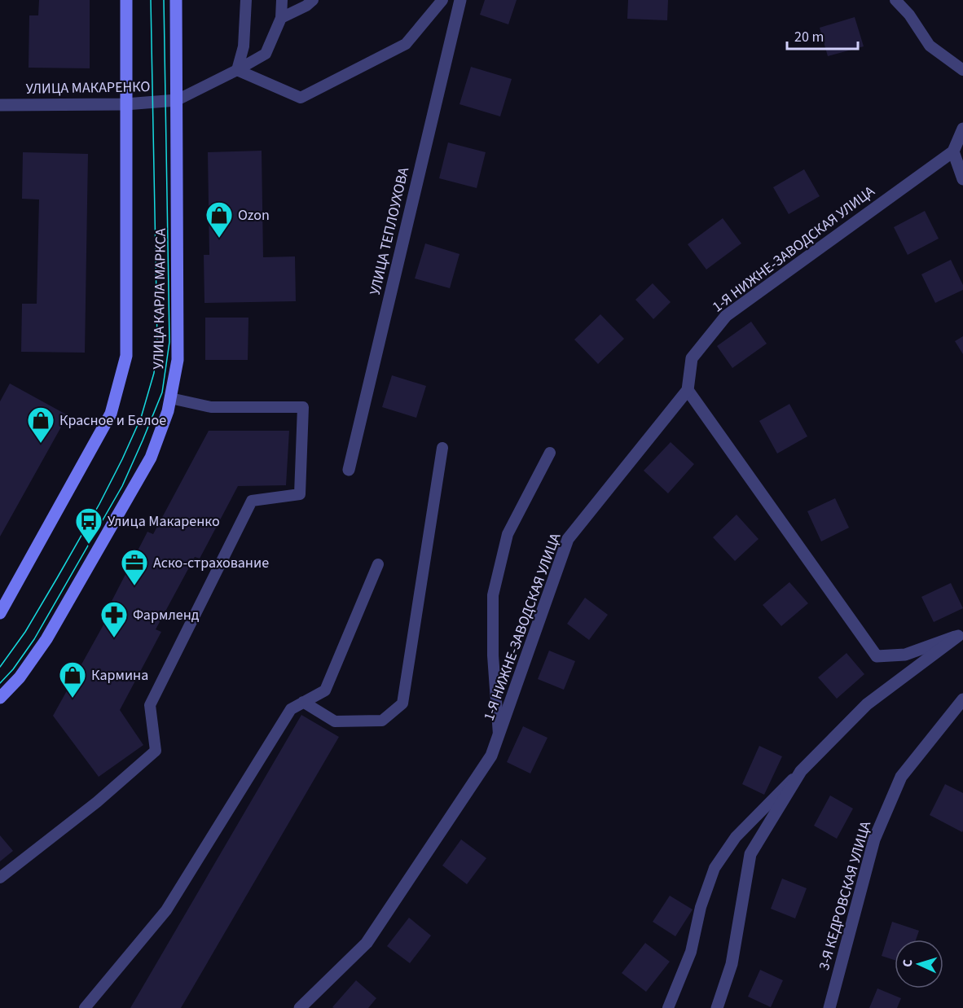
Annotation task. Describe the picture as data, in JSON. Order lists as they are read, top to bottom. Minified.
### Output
{"streets":{"main road":["УЛИЦА КАРЛА МАРКСА"],"street":["УЛИЦА МАКАРЕНКО","УЛИЦА ТЕПЛОУХОВА","1-Я НИЖНЕ-ЗАВОДСКАЯ УЛИЦА","3-Я КЕДРОВСКАЯ УЛИЦА"]},"crossings":[["УЛИЦА МАКАРЕНКО","УЛИЦА КАРЛА МАРКСА"]],"places":{"shop":["Ozon","Красное и Белое","Кармина"],"bus stop":["Улица Макаренко"],"office":["Аско-страхование"],"pharmacy":["Фармленд"]},"scale_bar":"20 m","north":"left"}
